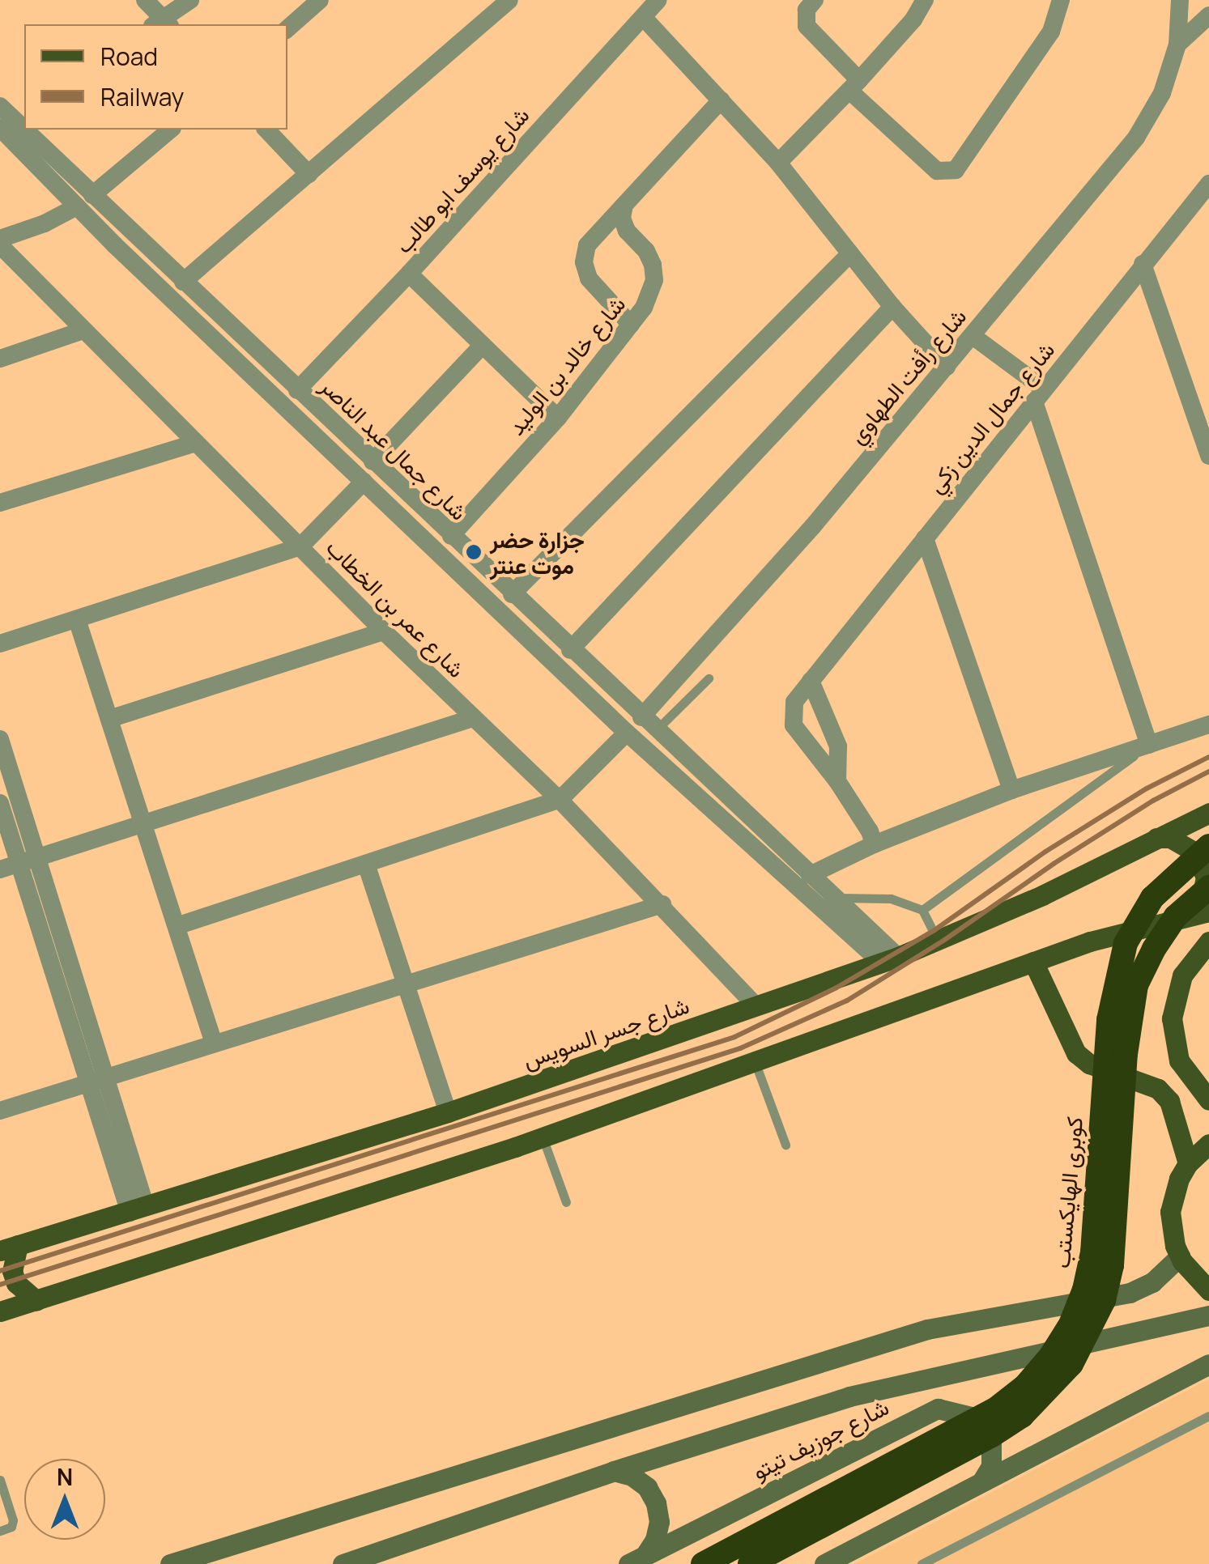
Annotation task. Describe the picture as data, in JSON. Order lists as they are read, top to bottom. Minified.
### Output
{"streets":{"highway":["كوبرى الهايكستب"],"main road":["شارع جسر السويس","شارع جوزيف تيتو"],"street":["شارع يوسف ابو طالب","شارع خالد بن الوليد","شارع رأفت الطهاوي","شارع جمال الدين زكي","شارع جمال عبد الناصر","شارع عمر بن الخطاب"]},"crossings":[["شارع يوسف ابو طالب","شارع جمال عبد الناصر"],["شارع خالد بن الوليد","شارع جمال عبد الناصر"],["شارع رأفت الطهاوي","شارع جمال عبد الناصر"],["شارع جمال عبد الناصر","شارع جسر السويس"],["شارع عمر بن الخطاب","شارع جسر السويس"]],"places":["جزارة حضر موت عنتر"],"legend":["Road","Railway"],"north":"top"}
